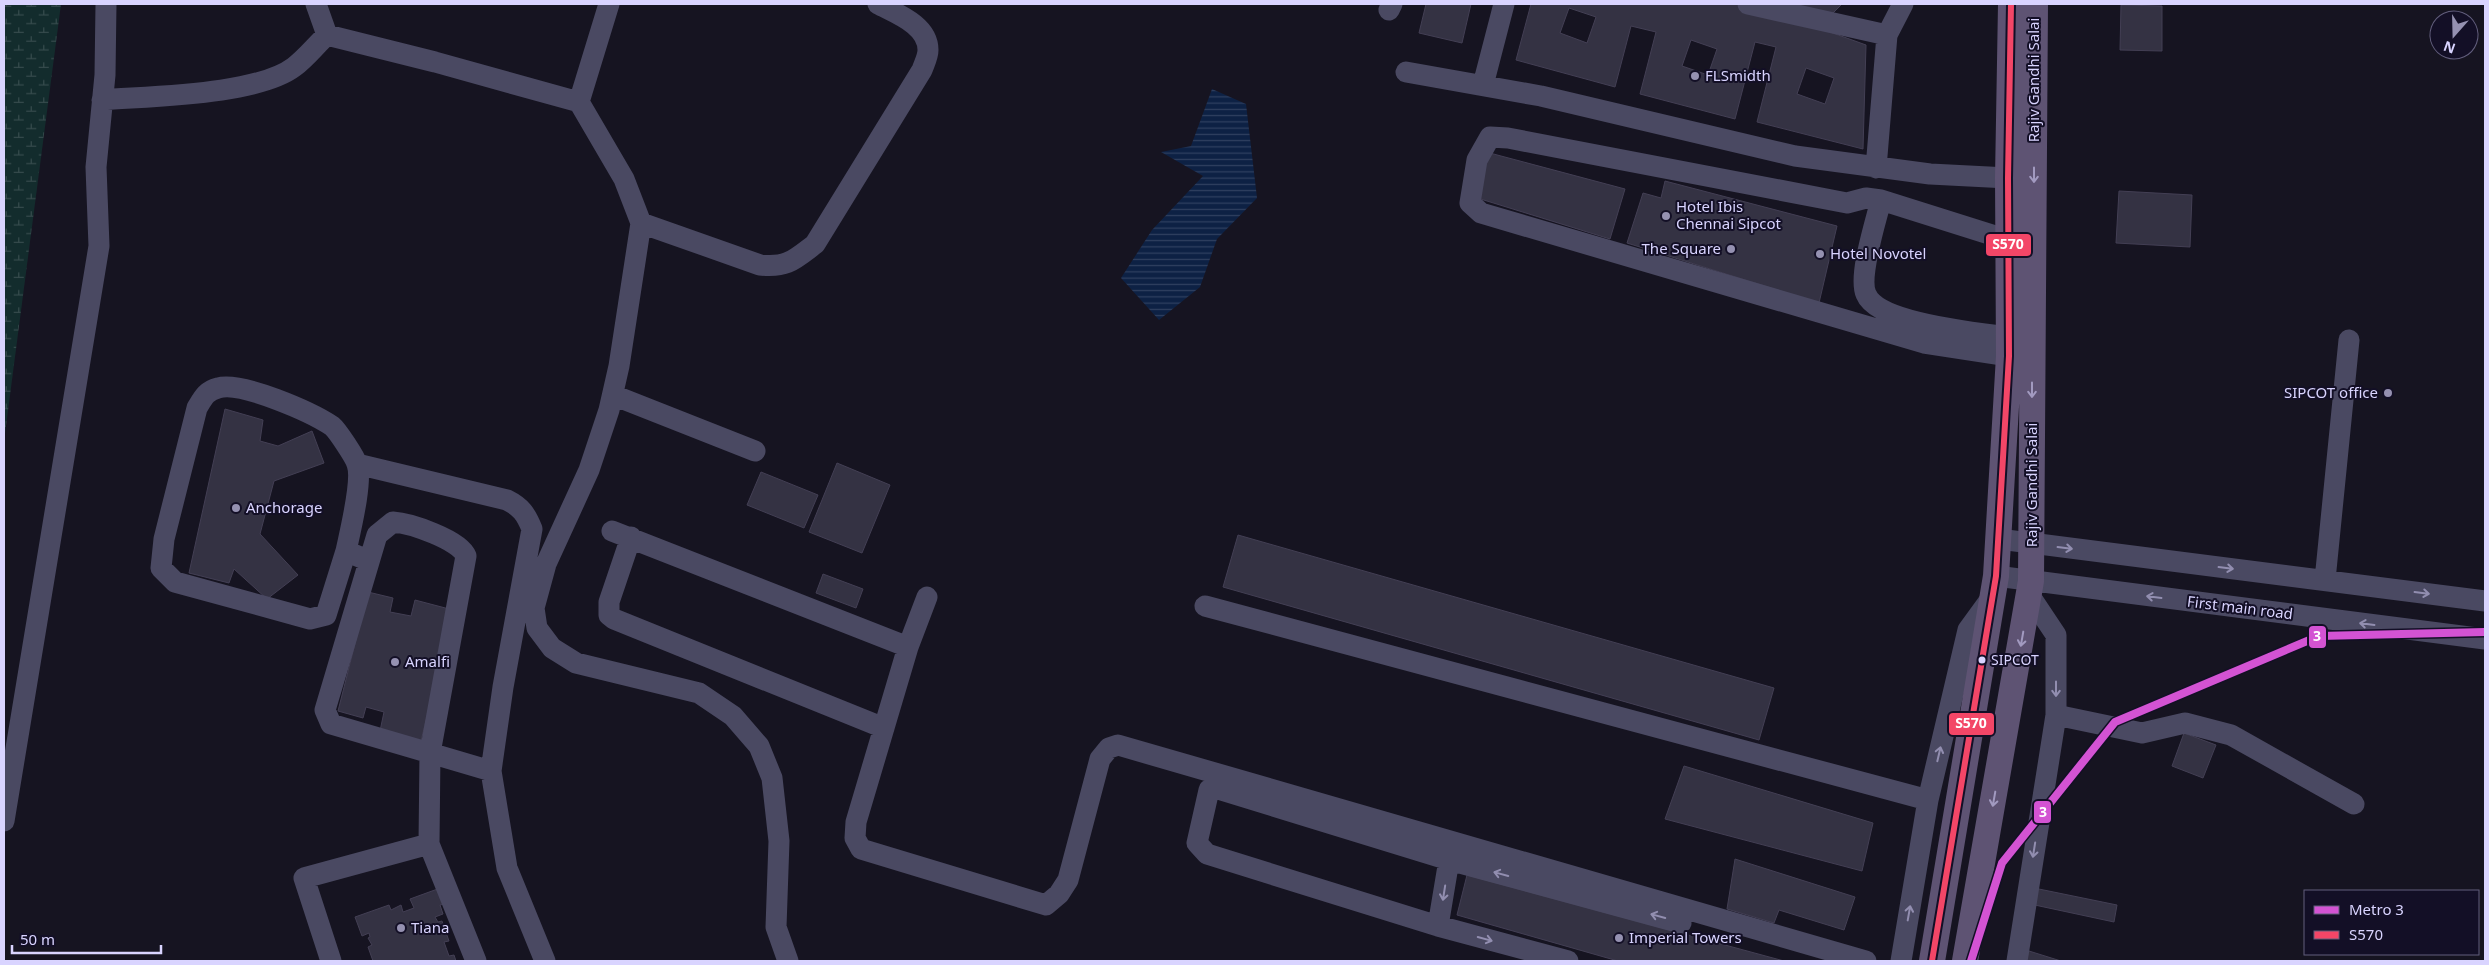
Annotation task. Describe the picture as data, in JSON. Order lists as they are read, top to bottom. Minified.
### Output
{"streets":{"main road":["Rajiv Gandhi Salai"],"street":["First main road"]},"crossings":[["Rajiv Gandhi Salai","First main road"]],"places":["FLSmidth","Hotel Ibis Chennai Sipcot","The Square","Hotel Novotel","SIPCOT office","Anchorage","SIPCOT","Amalfi","Tiana","Imperial Towers"],"lines":["transit line S570","metro line 3"],"legend":["Metro 3","S570"],"scale_bar":"50 m","north":"bottom"}
